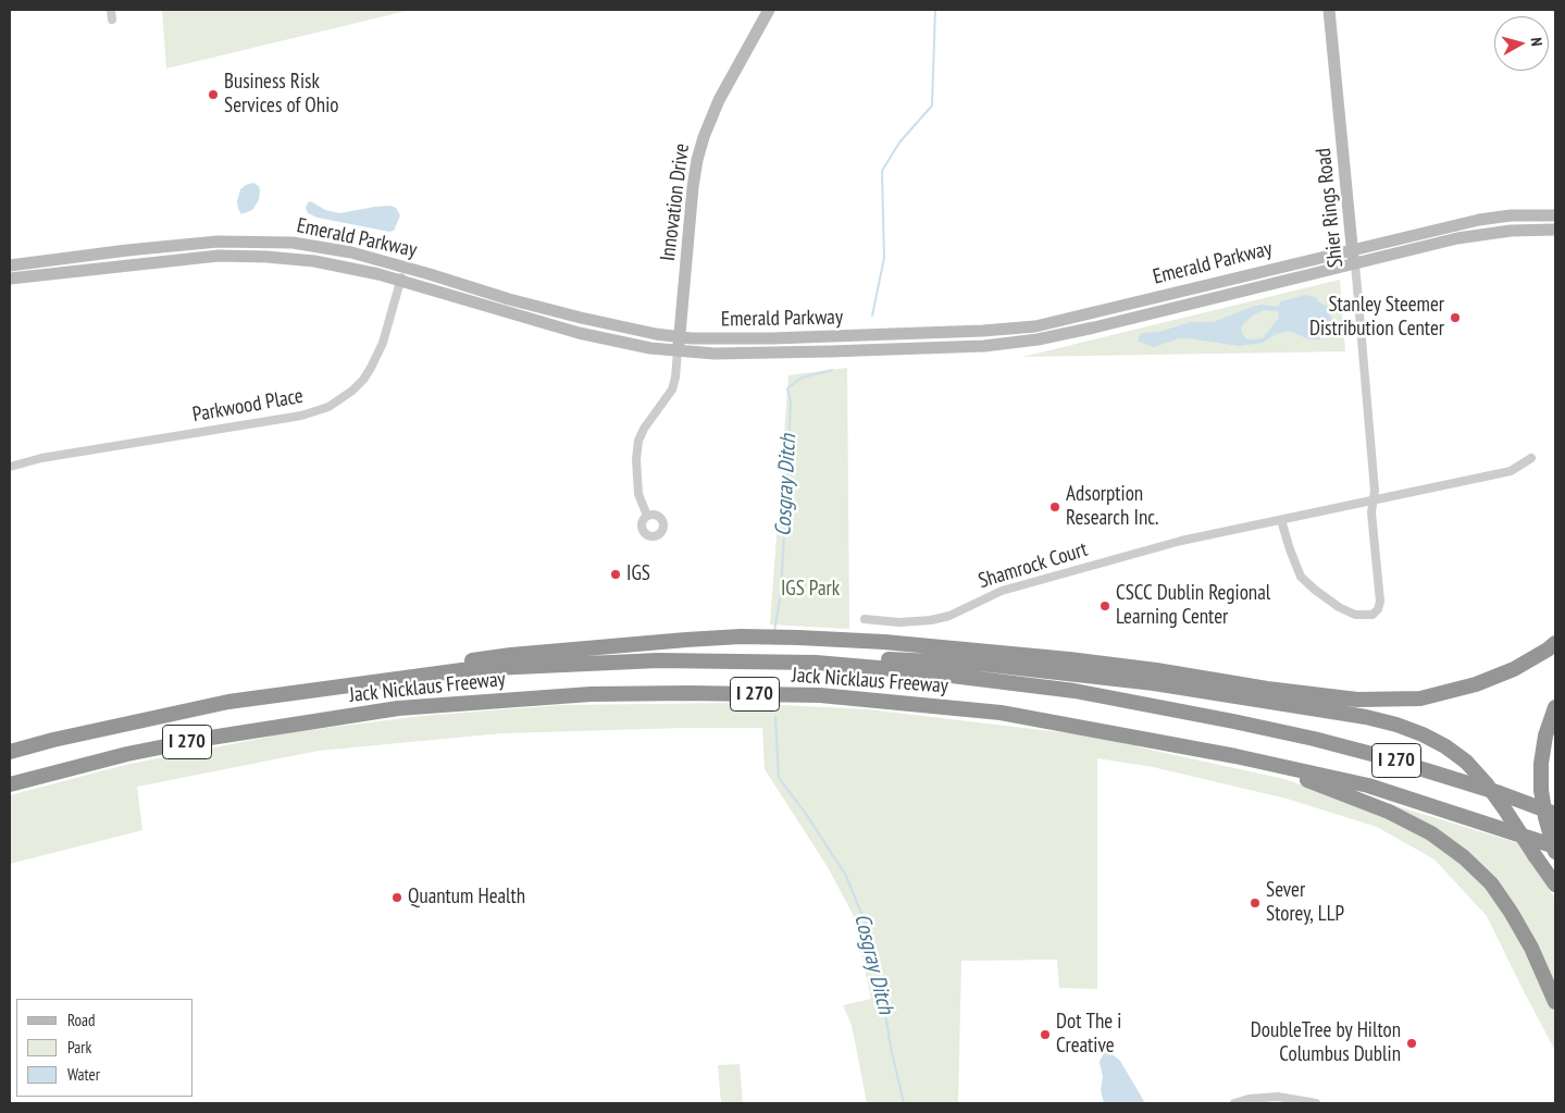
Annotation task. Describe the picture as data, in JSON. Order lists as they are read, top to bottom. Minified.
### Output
{"streets":{"highway":["Jack Nicklaus Freeway","I 270"],"main road":["Innovation Drive","Shier Rings Road","Emerald Parkway"],"street":["Parkwood Place","Shamrock Court"]},"crossings":[["Innovation Drive","Emerald Parkway"],["Shier Rings Road","Emerald Parkway"],["Shier Rings Road","Shamrock Court"],["Emerald Parkway","Parkwood Place"]],"water":["Cosgray Ditch"],"parks":["IGS Park"],"places":["Business Risk Services of Ohio","Stanley Steemer Distribution Center","Adsorption Research Inc.","IGS","CSCC Dublin Regional Learning Center","Quantum Health","Sever Storey, LLP","Dot The i Creative","DoubleTree by Hilton Columbus Dublin"],"legend":["Road","Park","Water"],"north":"right"}
